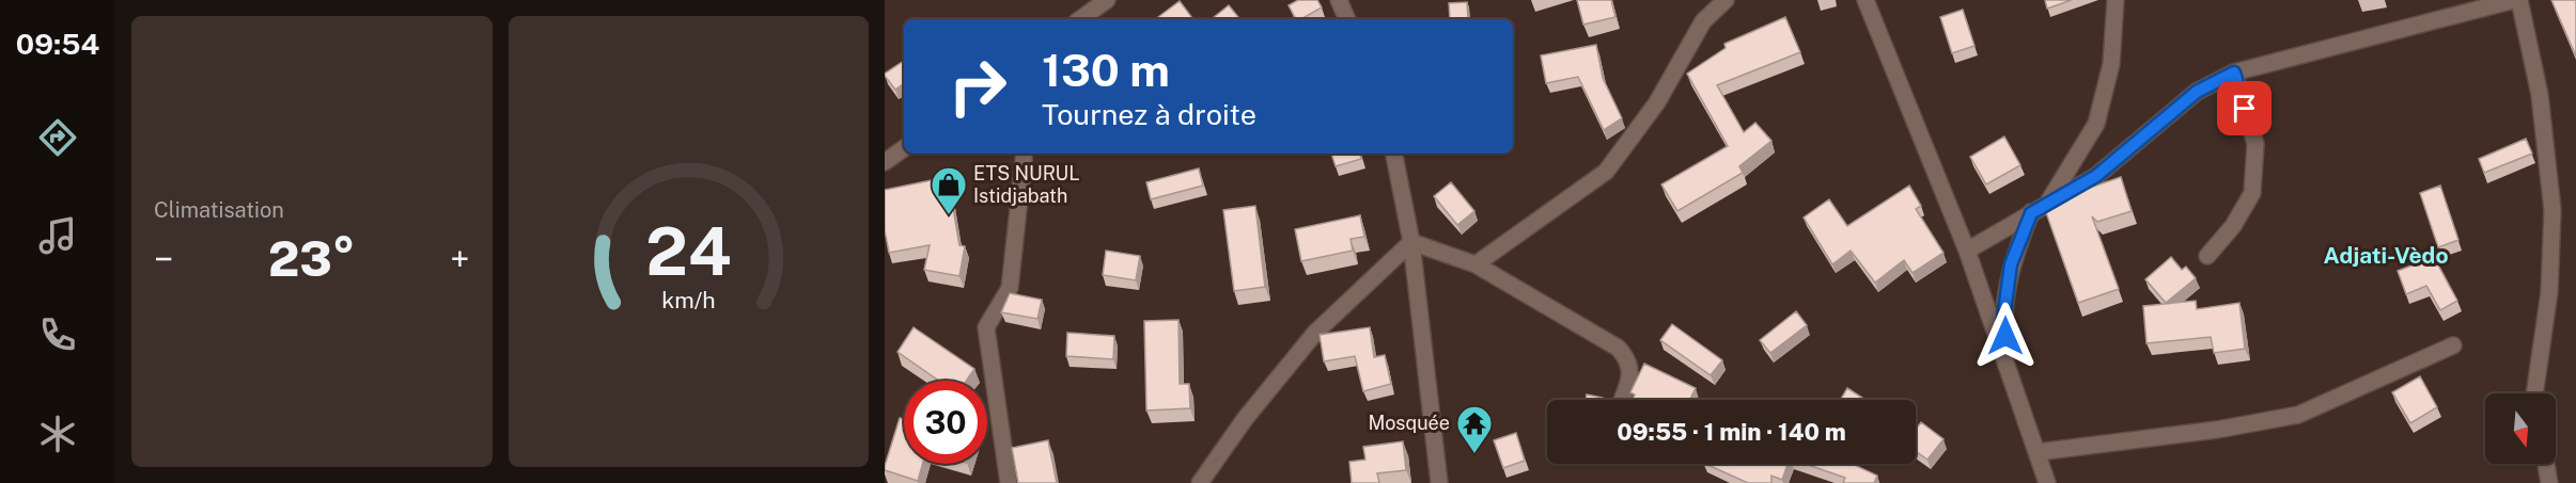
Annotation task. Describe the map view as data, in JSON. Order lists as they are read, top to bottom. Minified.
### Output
{"districts":["Adjati-Vèdo"],"places":{"shop":["ETS NURUL Istidjabath"],"temple":["Mosquée"]},"north":"bottom","page":{"tabs":"09:54","tile":"Climatisation","turn":["130 m","Tournez à droite"],"heat":["−","23°","+"],"limit":"30","trip":"09:55 · 1 min · 140 m","gauge":["24","km/h"]}}
